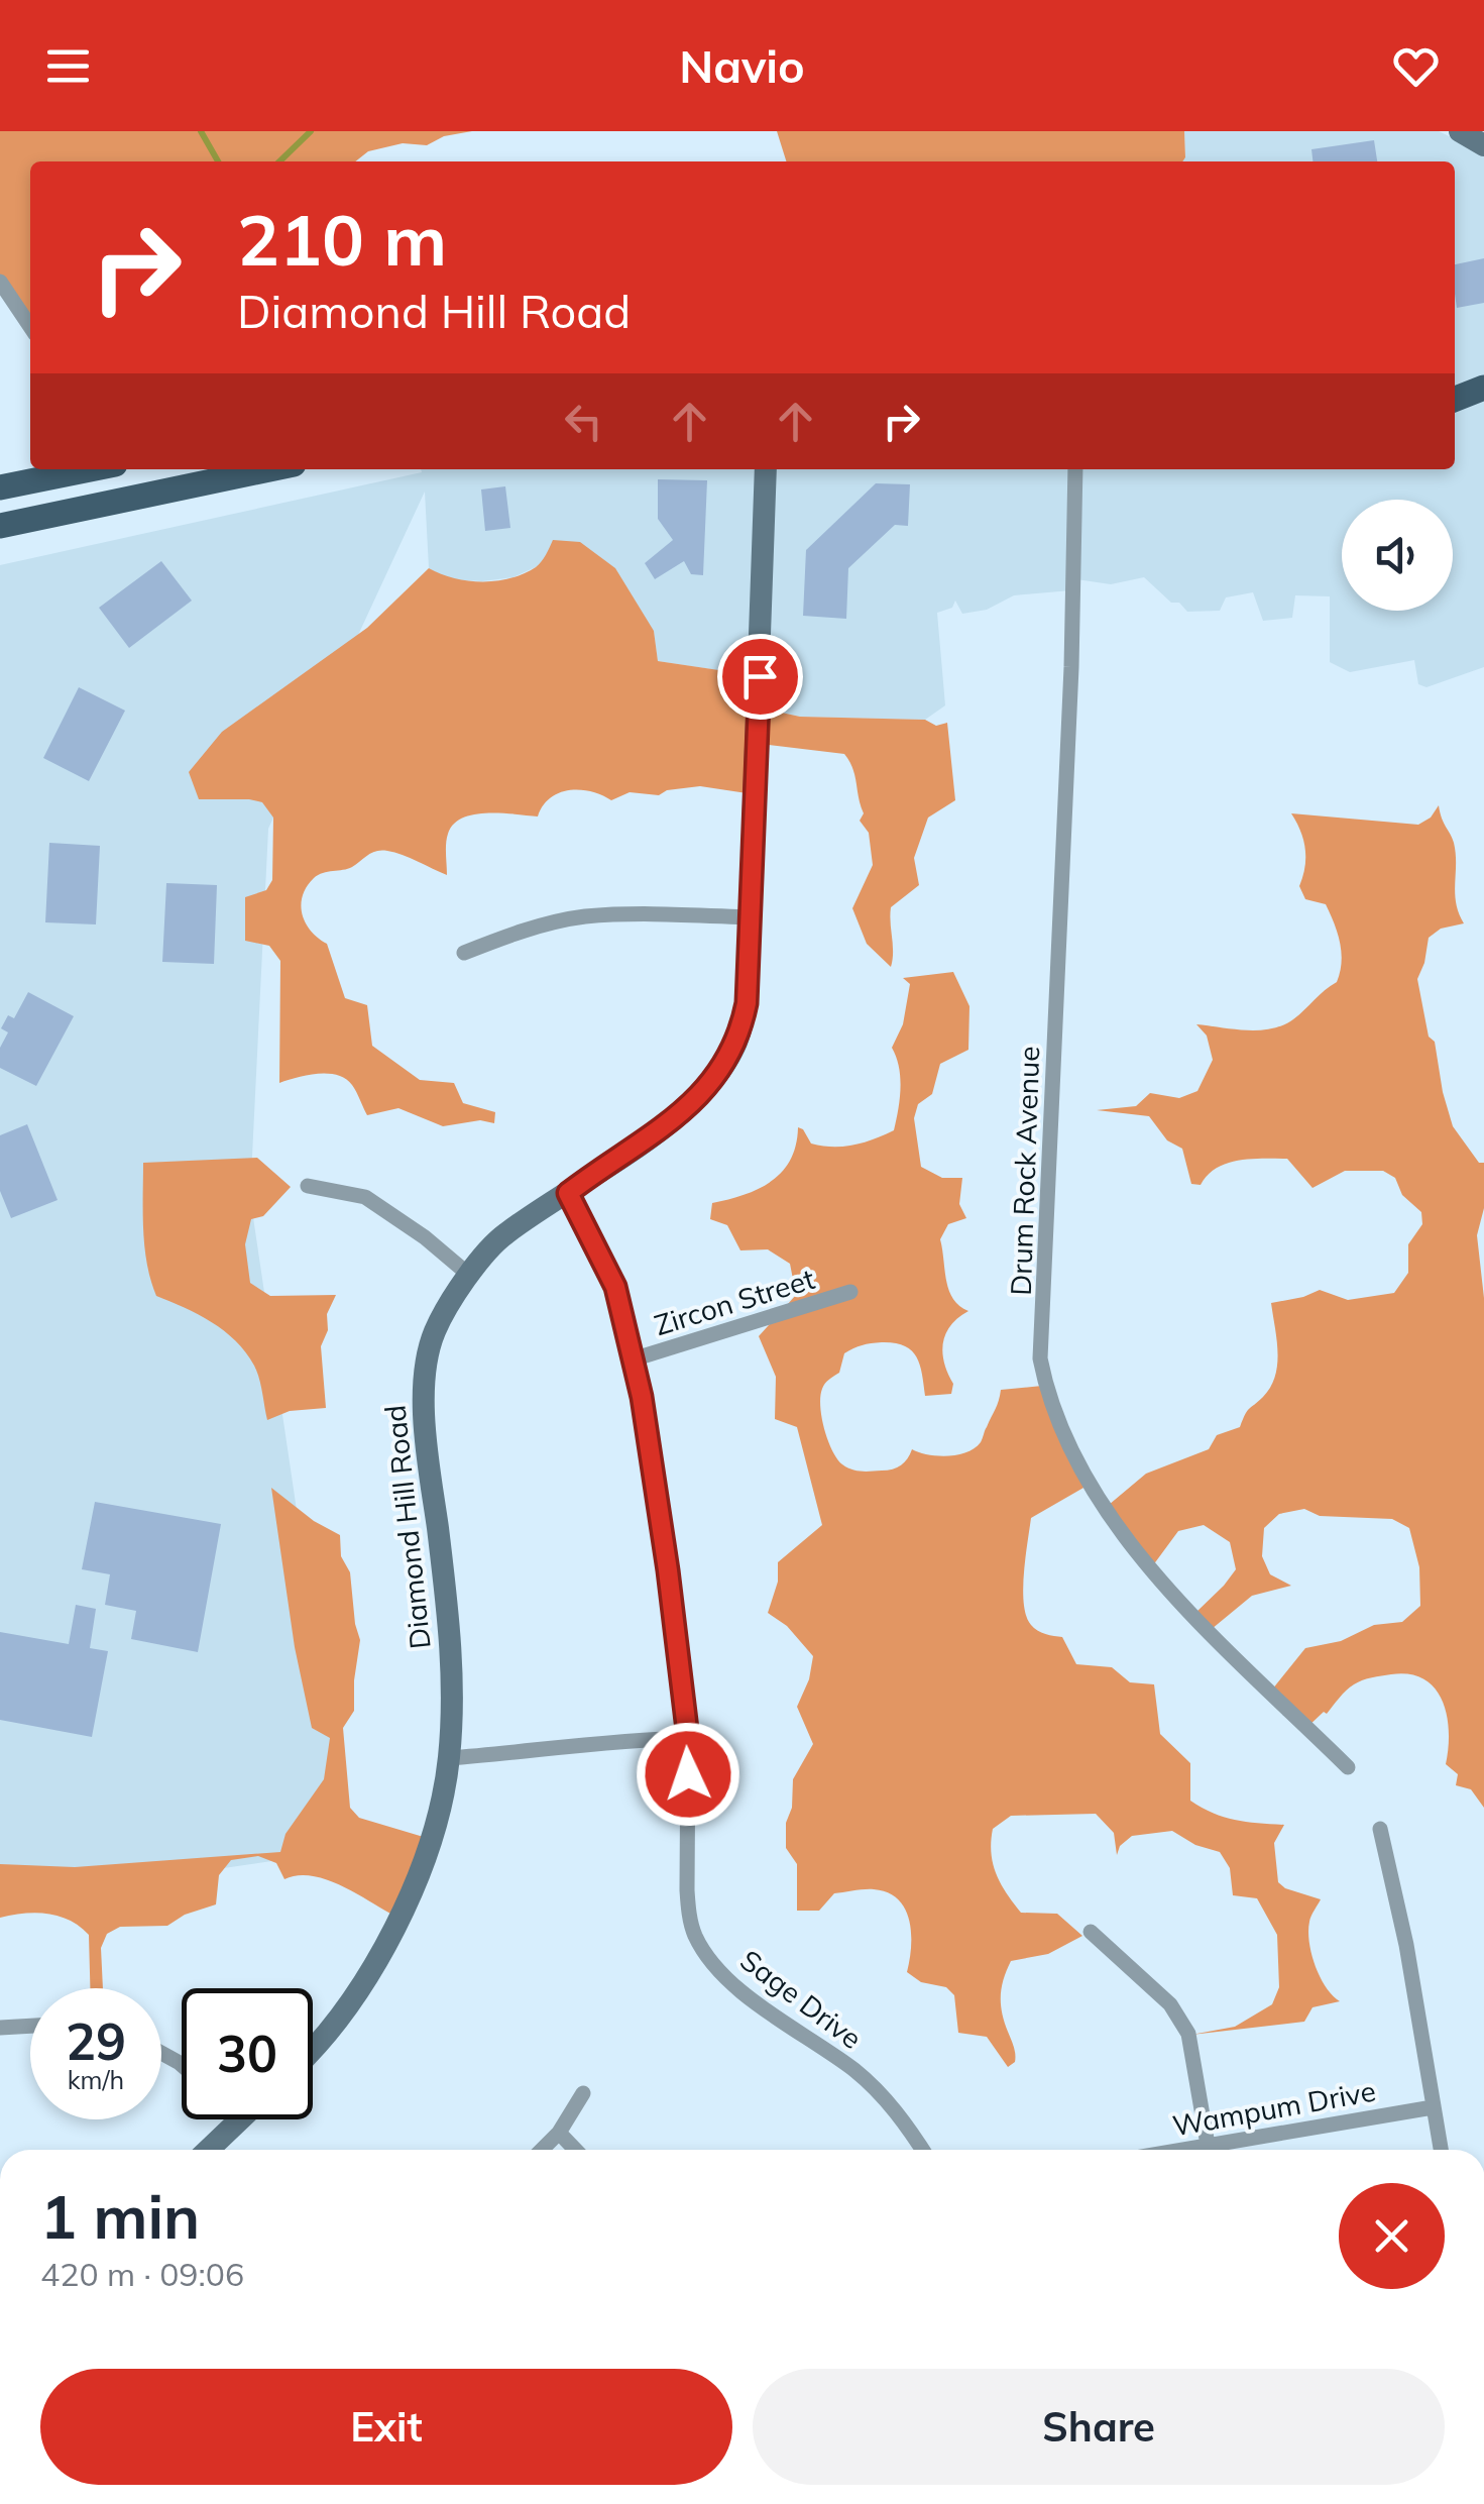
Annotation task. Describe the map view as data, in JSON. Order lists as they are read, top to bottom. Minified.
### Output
{"streets":{"street":["Drum Rock Avenue","Zircon Street","Diamond Hill Road","Sage Drive","Wampum Drive"]},"crossings":[["Zircon Street","Sage Drive"],["Diamond Hill Road","Sage Drive"]],"page":{"header":"Navio","turn":["210 m","Diamond Hill Road"],"speed":"29 km/h","limit":"30","heading":["1 min","420 m · 09:06"],"buttons":["Exit","Share"]}}
